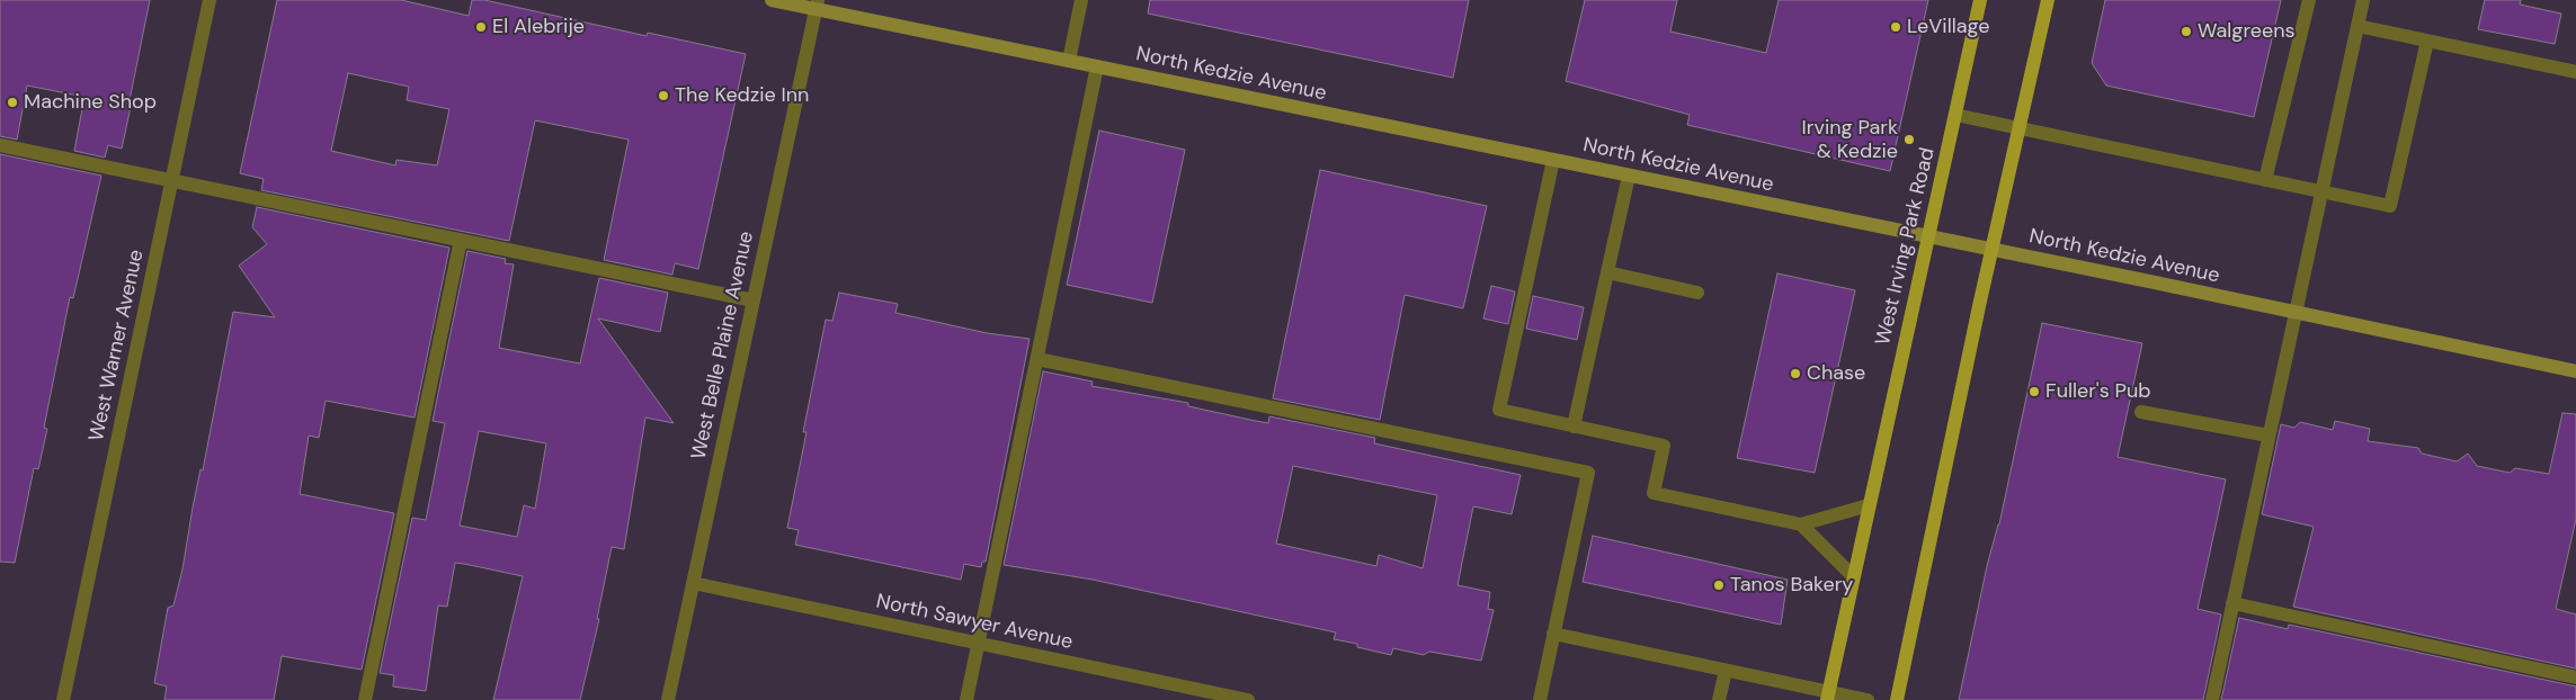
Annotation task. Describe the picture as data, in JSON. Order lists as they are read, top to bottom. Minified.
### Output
{"streets":{"main road":["North Kedzie Avenue","West Irving Park Road"],"street":["West Warner Avenue","West Belle Plaine Avenue","North Sawyer Avenue"]},"crossings":[["North Kedzie Avenue","West Irving Park Road"],["North Kedzie Avenue","West Belle Plaine Avenue"],["West Belle Plaine Avenue","North Sawyer Avenue"]],"places":["El Alebrije","LeVillage","Walgreens","The Kedzie Inn","Machine Shop","Irving Park & Kedzie","Chase","Fuller's Pub","Tanos Bakery"]}
